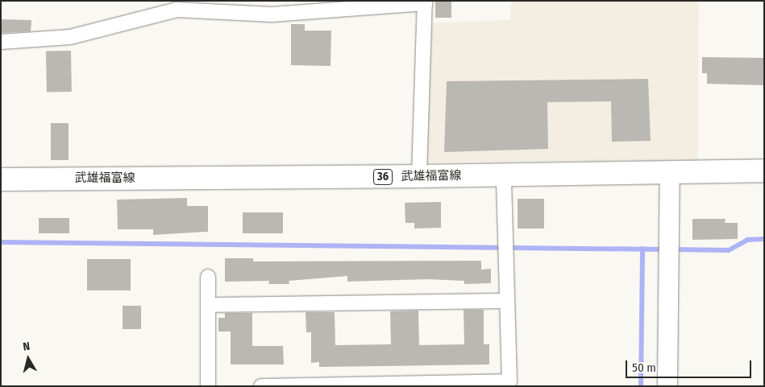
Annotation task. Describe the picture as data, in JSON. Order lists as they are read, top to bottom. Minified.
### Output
{"streets":{"main road":["武雄福富線","36"]},"scale_bar":"50 m","north":"top"}
